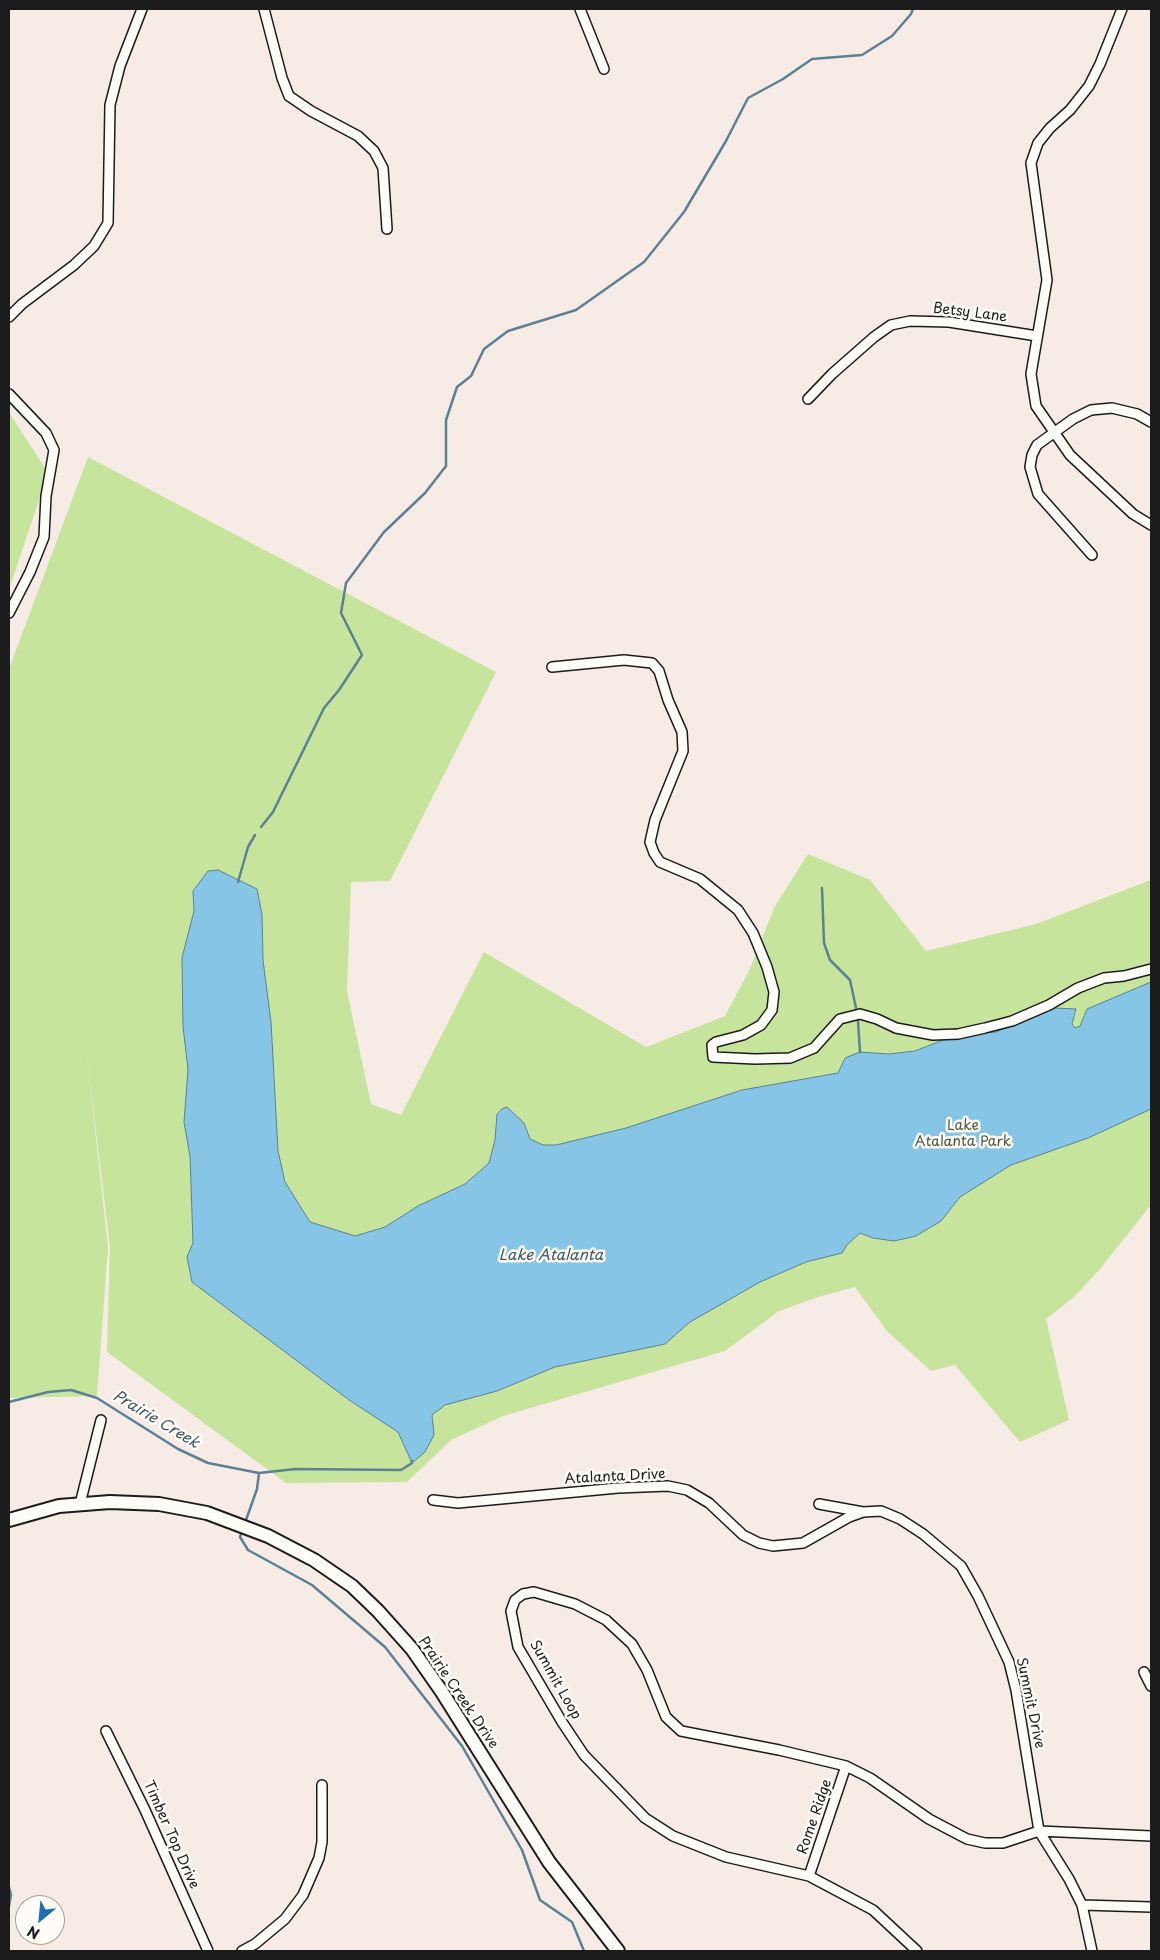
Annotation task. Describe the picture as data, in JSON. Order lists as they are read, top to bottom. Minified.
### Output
{"streets":{"main road":["Prairie Creek Drive"],"street":["Betsy Lane","Atalanta Drive","Summit Loop","Summit Drive","Rome Ridge","Timber Top Drive"]},"crossings":[["Atalanta Drive","Summit Drive"],["Summit Loop","Summit Drive"],["Summit Loop","Rome Ridge"]],"water":["Lake Atalanta","Prairie Creek"],"parks":["Lake Atalanta Park"],"north":"bottom left"}
